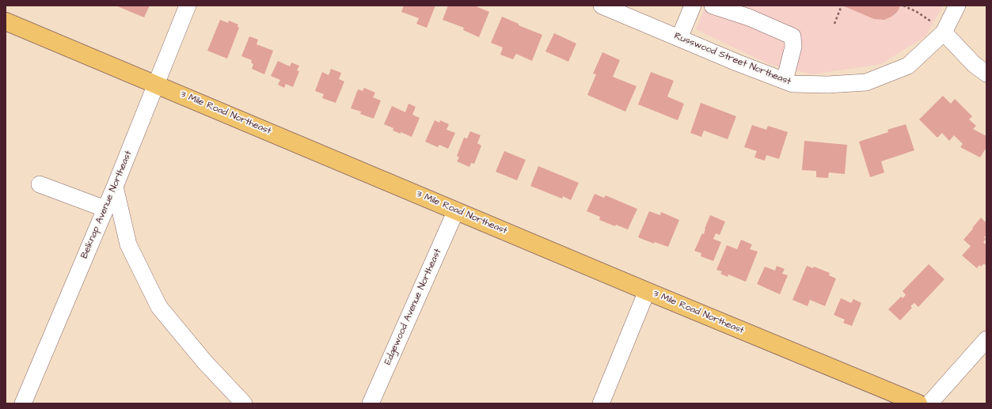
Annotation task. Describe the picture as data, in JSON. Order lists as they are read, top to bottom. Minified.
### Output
{"streets":{"main road":["3 Mile Road Northeast"],"street":["Russwood Street Northeast","Belknap Avenue Northeast","Edgewood Avenue Northeast"]},"crossings":[["3 Mile Road Northeast","Belknap Avenue Northeast"],["3 Mile Road Northeast","Edgewood Avenue Northeast"]]}
